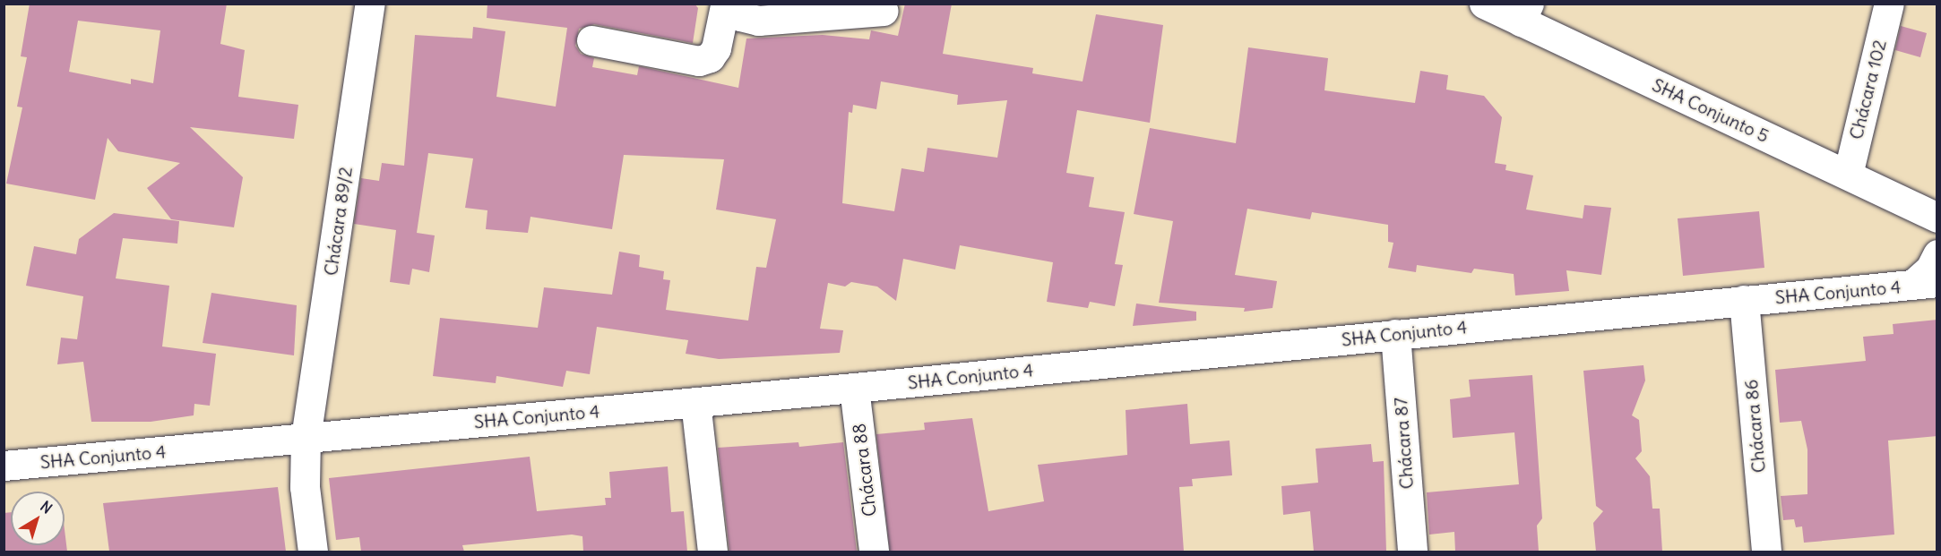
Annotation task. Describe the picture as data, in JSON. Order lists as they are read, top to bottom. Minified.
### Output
{"streets":{"street":["Chácara 102","SHA Conjunto 5","Chácara 89/2","SHA Conjunto 4","Chácara 86","Chácara 87","Chácara 88"]},"crossings":[["Chácara 102","SHA Conjunto 5"],["Chácara 89/2","SHA Conjunto 4"],["SHA Conjunto 4","Chácara 86"],["SHA Conjunto 4","Chácara 87"],["SHA Conjunto 4","Chácara 88"]],"north":"top right"}
